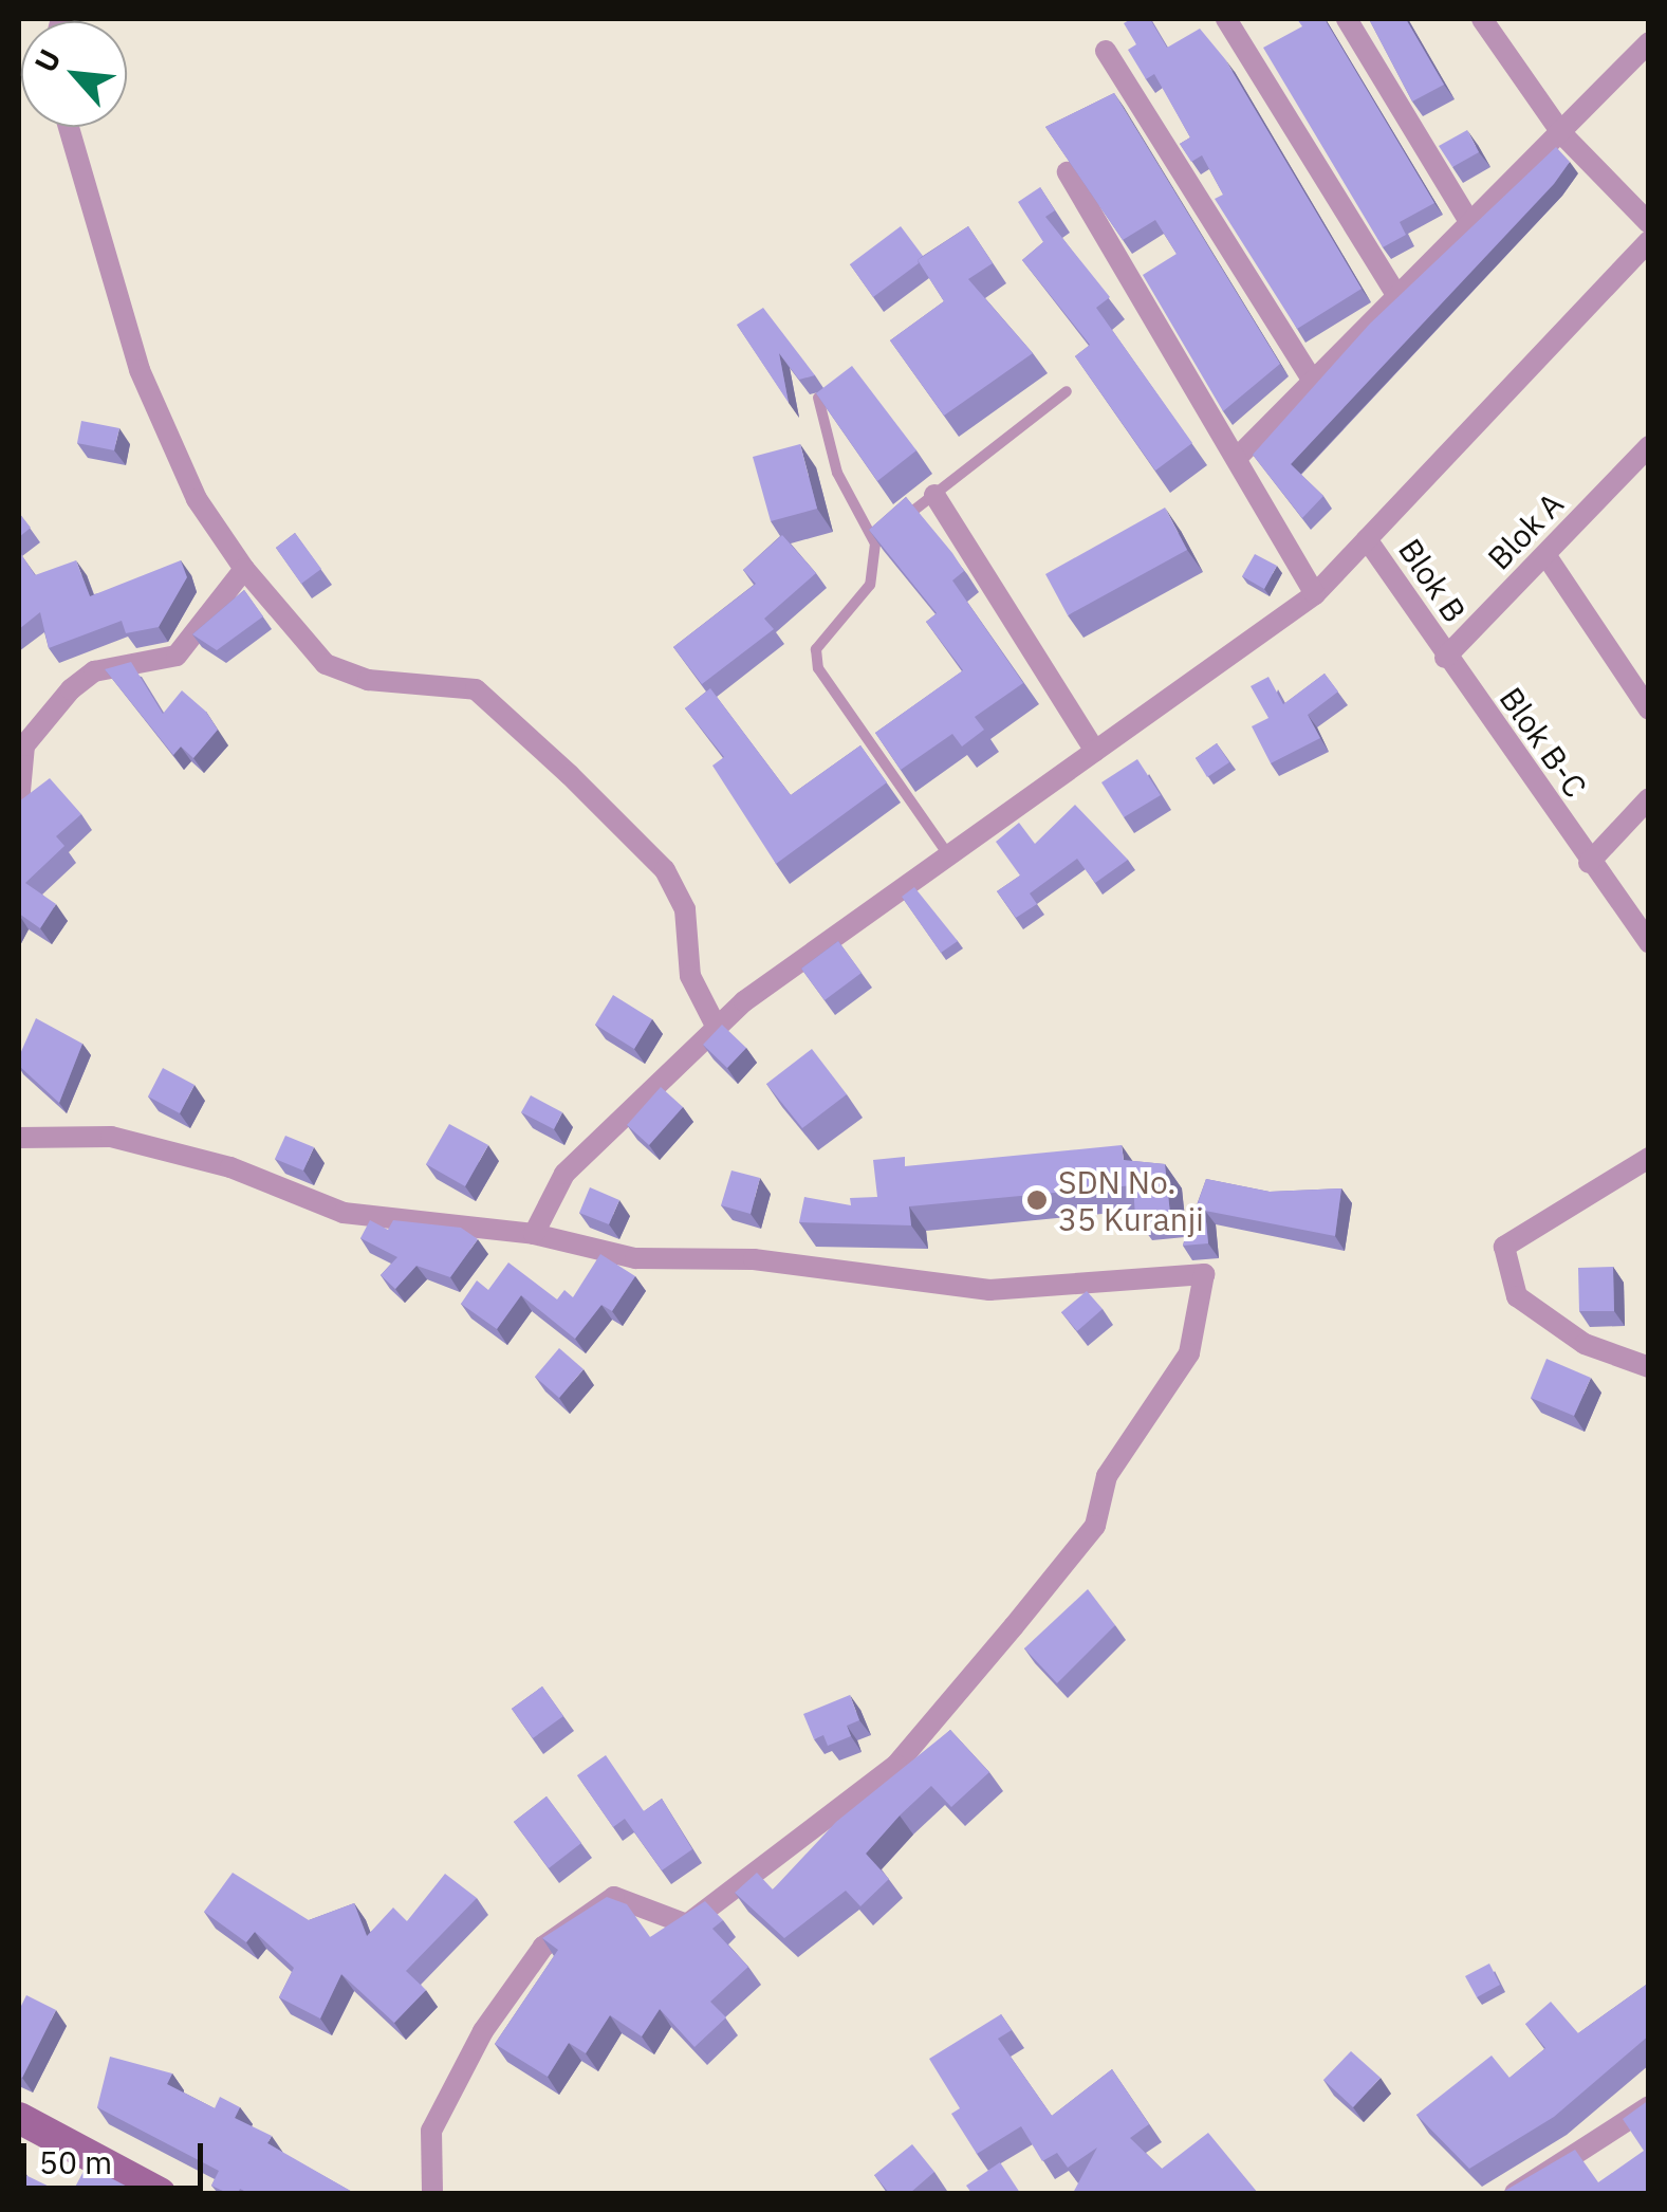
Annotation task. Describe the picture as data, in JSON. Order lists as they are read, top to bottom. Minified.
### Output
{"streets":{"street":["Blok A","Blok B","Blok B-C"]},"crossings":[["Blok A","Blok B"],["Blok A","Blok B-C"],["Blok B","Blok B-C"]],"places":["SDN No. 35 Kuranji"],"scale_bar":"50 m","north":"top left"}
